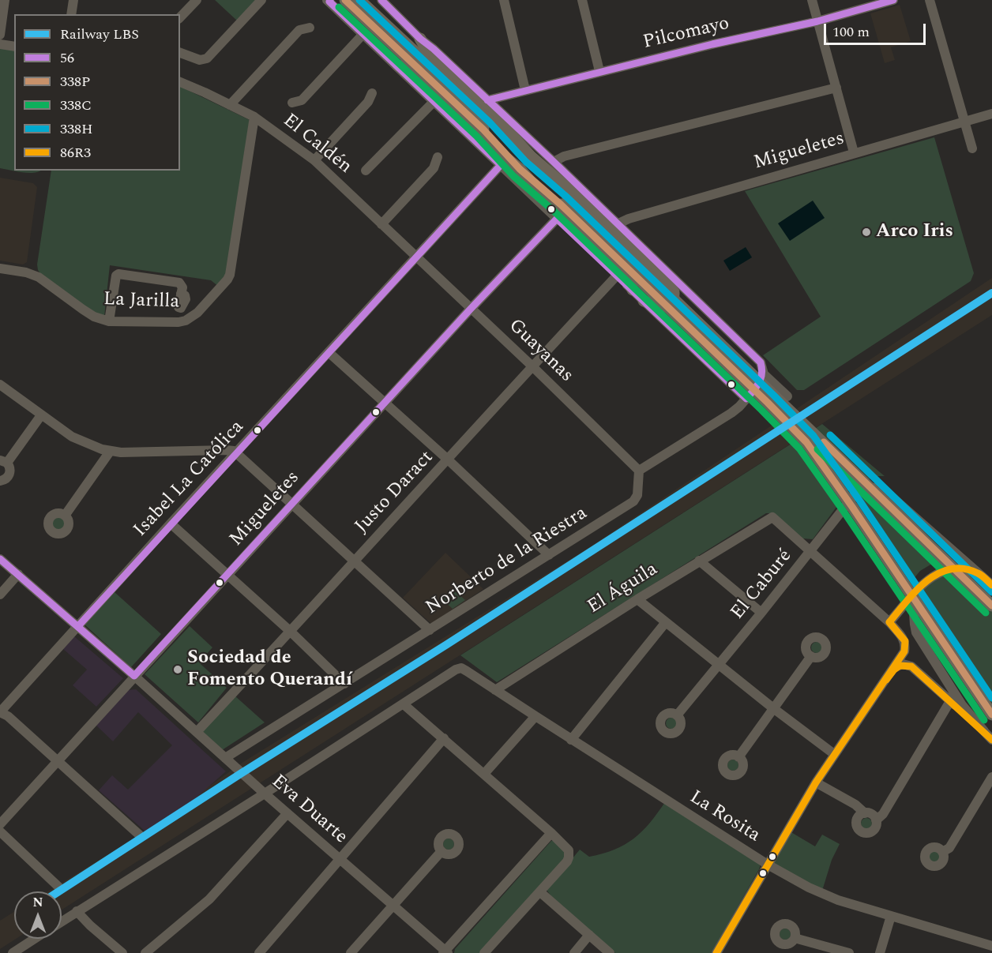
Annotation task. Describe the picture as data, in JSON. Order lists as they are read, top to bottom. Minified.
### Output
{"streets":{"street":["Pilcomayo","El Caldén","Migueletes","La Jarilla","Guayanas","Isabel La Católica","Justo Daract","Norberto de la Riestra","El Caburé","El Águila","Eva Duarte","La Rosita"]},"crossings":[["El Caldén","La Jarilla"],["El Caldén","Guayanas"],["El Caldén","Isabel La Católica"],["Migueletes","Guayanas"],["Migueletes","Eva Duarte"],["Guayanas","Isabel La Católica"],["Guayanas","Justo Daract"],["Guayanas","Norberto de la Riestra"],["Isabel La Católica","Eva Duarte"],["Justo Daract","Eva Duarte"],["Norberto de la Riestra","Eva Duarte"],["El Caburé","El Águila"],["El Águila","La Rosita"]],"places":["Arco Iris","Sociedad de Fomento Querandí"],"lines":["transit line 56","transit line 338P","transit line 338H","transit line 338C","rail line LBS","transit line 86R3"],"legend":["Railway LBS","56","338P","338C","338H","86R3"],"scale_bar":"100 m","north":"top"}
